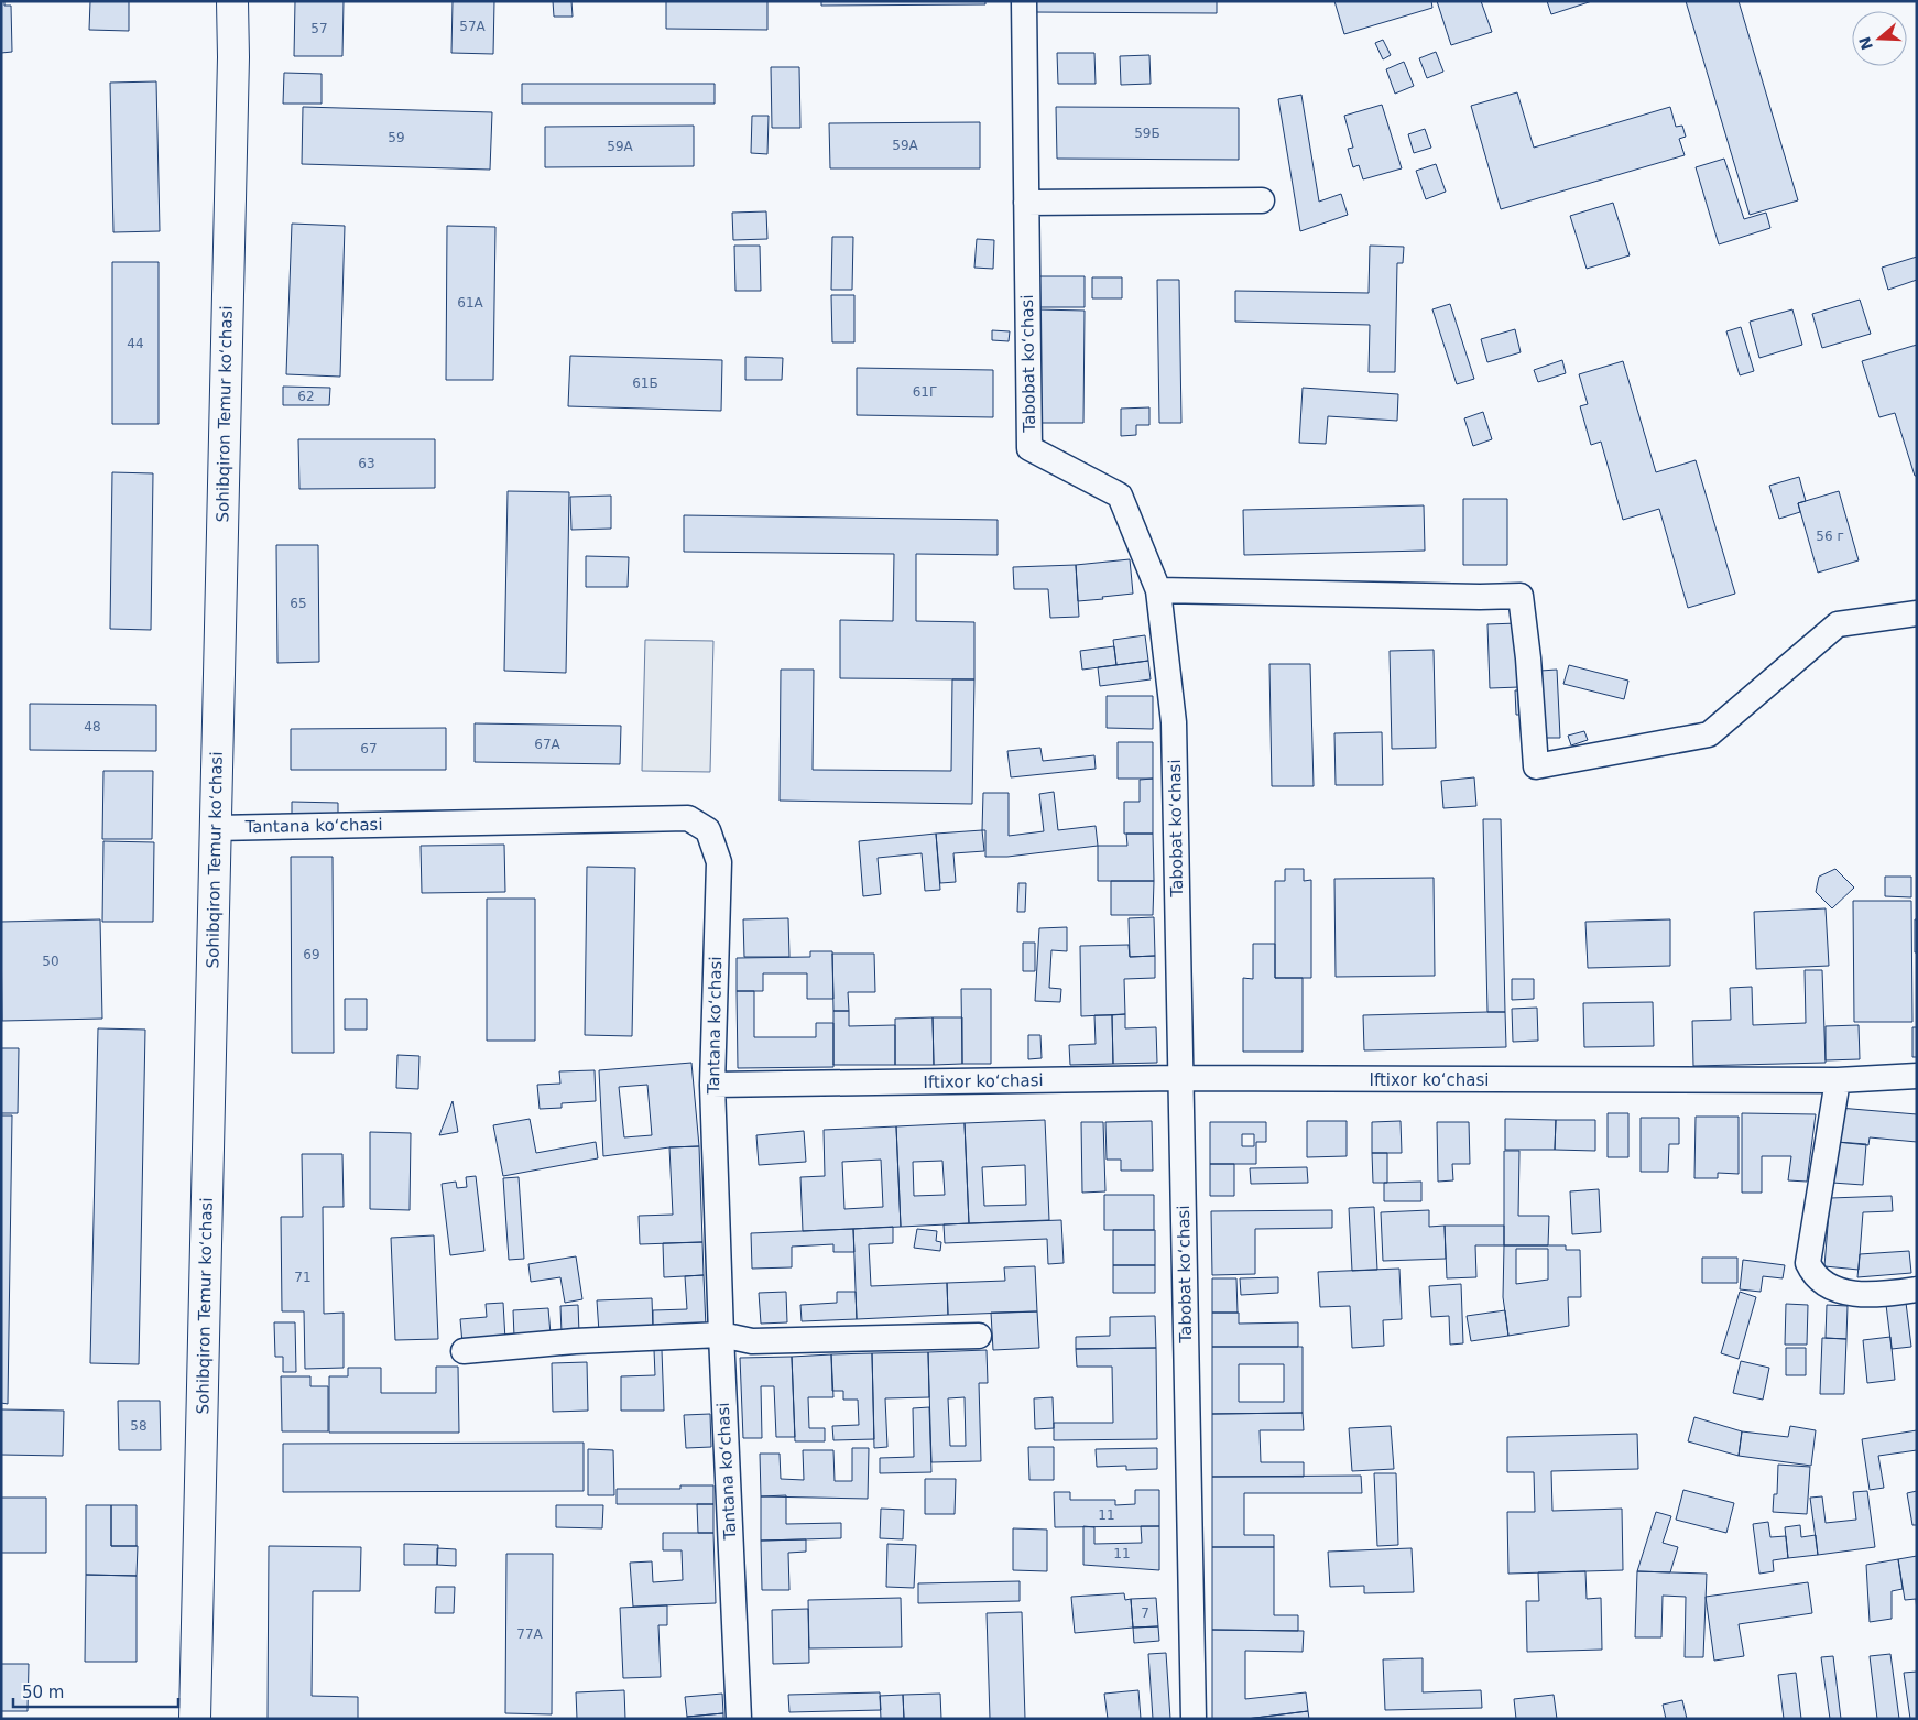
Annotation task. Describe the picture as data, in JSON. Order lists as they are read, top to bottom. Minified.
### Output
{"streets":{"main road":["Sohibqiron Temur koʻchasi"],"street":["Tabobat koʻchasi","Tantana koʻchasi","Iftixor koʻchasi"]},"crossings":[["Tabobat koʻchasi","Iftixor koʻchasi"],["Sohibqiron Temur koʻchasi","Tantana koʻchasi"],["Tantana koʻchasi","Iftixor koʻchasi"]],"house_numbers":["57А","57","59Б","59","59А","59А","61А","44","61Б","61Г","62","63","56 г","65","48","67А","67","69","50","71","58","11","11","7","77А"],"scale_bar":"50 m","north":"left"}
